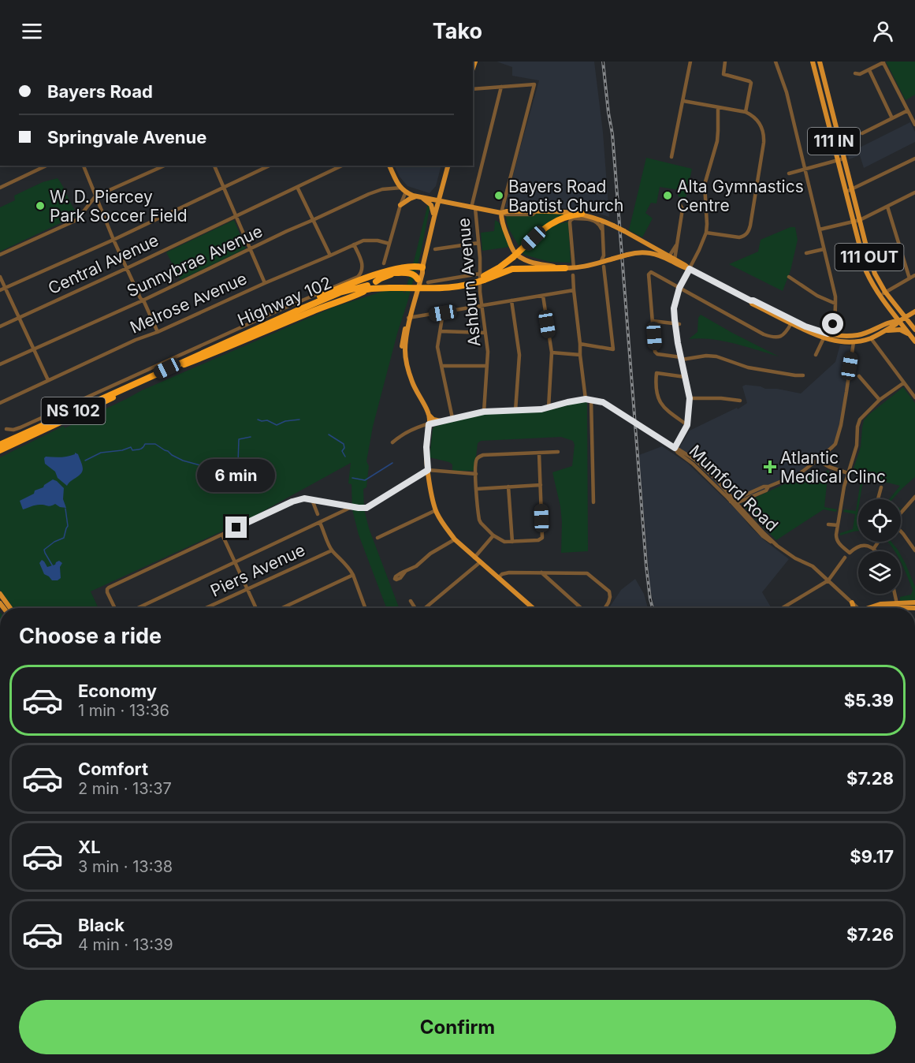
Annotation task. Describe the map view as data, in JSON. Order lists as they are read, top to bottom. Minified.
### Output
{"streets":{"highway":["Highway 102","NS 102"],"main road":["111 IN","111 OUT"],"street":["Sunnybrae Avenue","Central Avenue","Ashburn Avenue","Melrose Avenue","Mumford Road","Piers Avenue"]},"crossings":[["Ashburn Avenue","Highway 102"],["Ashburn Avenue","Mumford Road"],["Highway 102","NS 102"]],"places":{"other":["Bayers Road Baptist Church","Alta Gymnastics Centre","W. D. Piercey Park Soccer Field"],"health":["Atlantic Medical Clinc"]},"page":{"header":"Tako","banner":["Bayers Road","Springvale Avenue"],"bubble":"6 min","heading":"Choose a ride","list":[{"name":"Economy","note":"1 min · 13:36","value":"$5.39"},{"name":"Comfort","note":"2 min · 13:37","value":"$7.28"},{"name":"XL","note":"3 min · 13:38","value":"$9.17"},{"name":"Black","note":"4 min · 13:39","value":"$7.26"}],"buttons":"Confirm"}}
